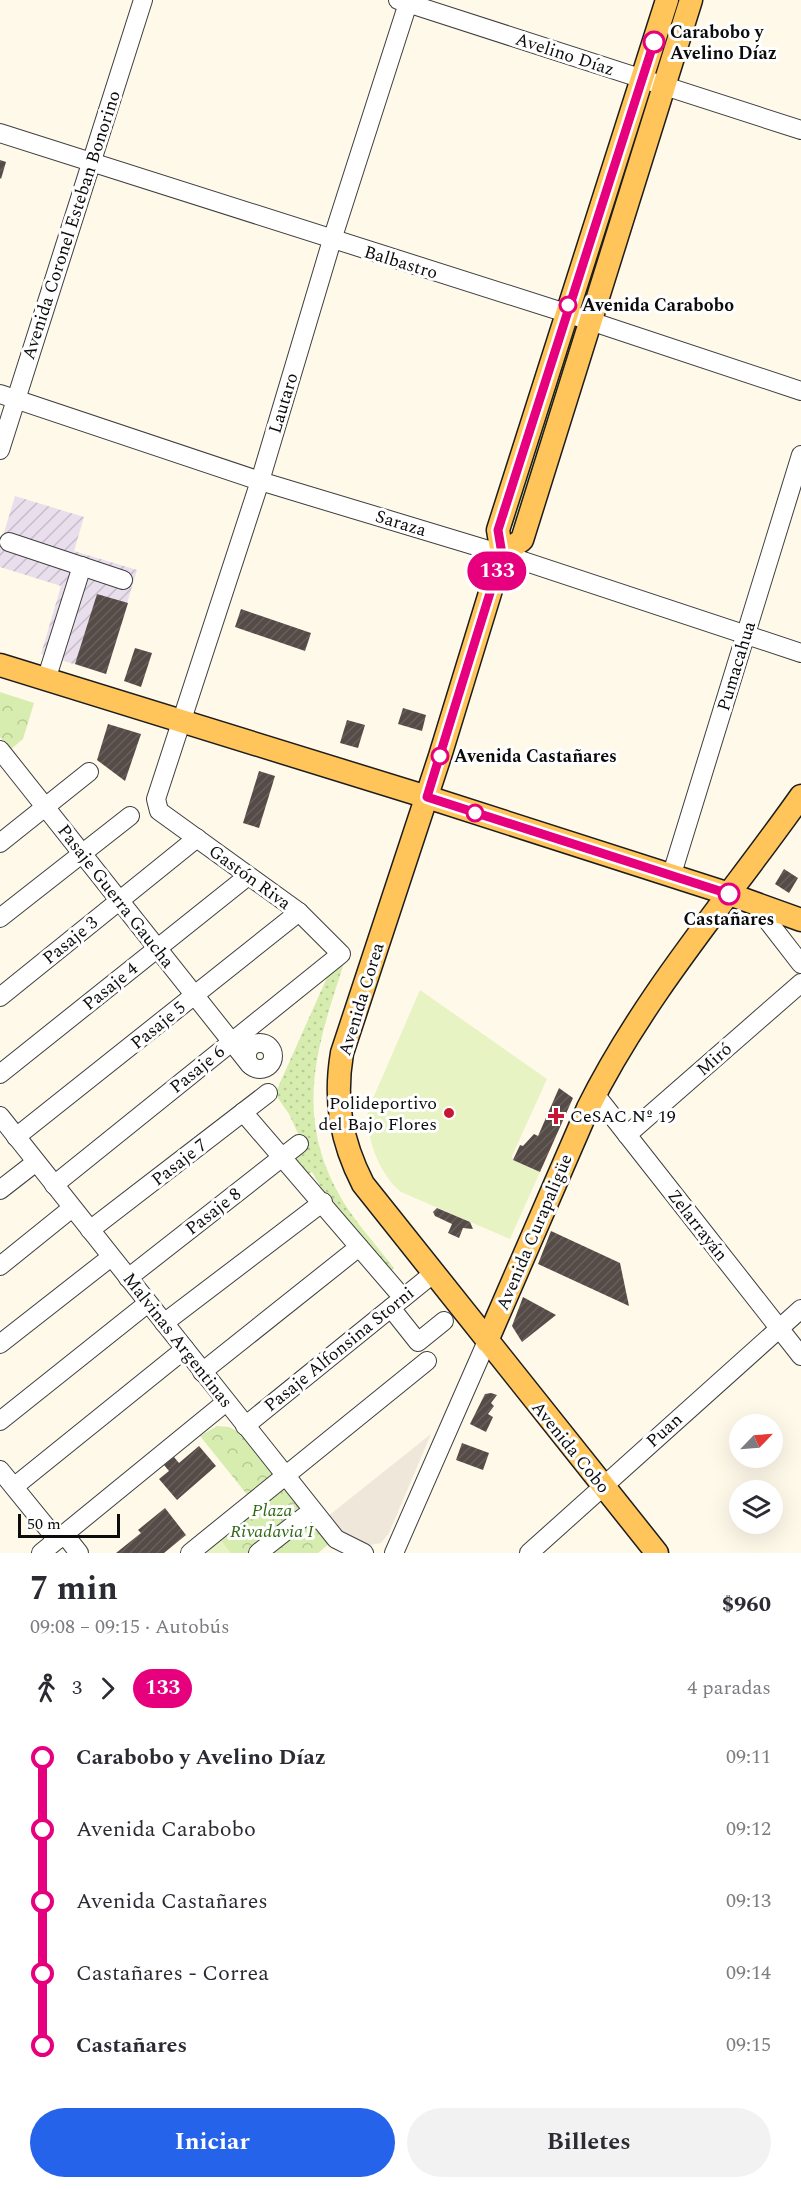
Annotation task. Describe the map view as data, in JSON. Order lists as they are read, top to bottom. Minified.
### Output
{"streets":{"main road":["Avenida Corea","Avenida Curapaligüe","Avenida Cobo"],"street":["Avelino Díaz","Avenida Coronel Esteban Bonorino","Balbastro","Lautaro","Saraza","Pumacahua","Gastón Riva","Pasaje Guerra Gaucha","Pasaje 3","Pasaje 4","Pasaje 5","Miró","Pasaje 6","Pasaje 7","Pasaje 8","Zelarrayán","Malvinas Argentinas","Pasaje Alfonsina Storni","Puan"]},"crossings":[["Avelino Díaz","Lautaro"],["Avenida Coronel Esteban Bonorino","Balbastro"],["Avenida Coronel Esteban Bonorino","Saraza"],["Balbastro","Lautaro"],["Lautaro","Saraza"],["Lautaro","Gastón Riva"],["Saraza","Pumacahua"],["Gastón Riva","Pasaje 3"],["Gastón Riva","Pasaje 4"],["Gastón Riva","Pasaje 5"],["Gastón Riva","Pasaje 6"],["Pasaje Guerra Gaucha","Pasaje 3"],["Pasaje Guerra Gaucha","Pasaje 4"],["Pasaje Guerra Gaucha","Pasaje 5"],["Pasaje Guerra Gaucha","Pasaje 6"],["Avenida Corea","Avenida Curapaligüe"],["Avenida Corea","Pasaje Alfonsina Storni"],["Avenida Corea","Avenida Cobo"],["Pasaje 5","Malvinas Argentinas"],["Miró","Zelarrayán"],["Pasaje 6","Malvinas Argentinas"],["Pasaje 7","Malvinas Argentinas"],["Pasaje 8","Malvinas Argentinas"],["Zelarrayán","Avenida Curapaligüe"],["Zelarrayán","Puan"],["Avenida Curapaligüe","Avenida Cobo"],["Malvinas Argentinas","Pasaje Alfonsina Storni"],["Puan","Avenida Cobo"]],"parks":["Plaza Rivadavia I"],"places":{"other":["Carabobo y Avelino Díaz","Avenida Carabobo","Avenida Castañares","Castañares","Polideportivo del Bajo Flores"],"health":["CeSAC Nº 19"]},"lines":["bus line 133"],"scale_bar":"50 m","north":"top right","page":{"on_map":"133","scale":"50 m","heading":["7 min","09:08 – 09:15 · Autobús","$960"],"legs":["3","133","4 paradas"],"list":[{"name":"Carabobo y Avelino Díaz","value":"09:11"},{"name":"Avenida Carabobo","value":"09:12"},{"name":"Avenida Castañares","value":"09:13"},{"name":"Castañares - Correa","value":"09:14"},{"name":"Castañares","value":"09:15"}],"buttons":["Iniciar","Billetes"]}}
